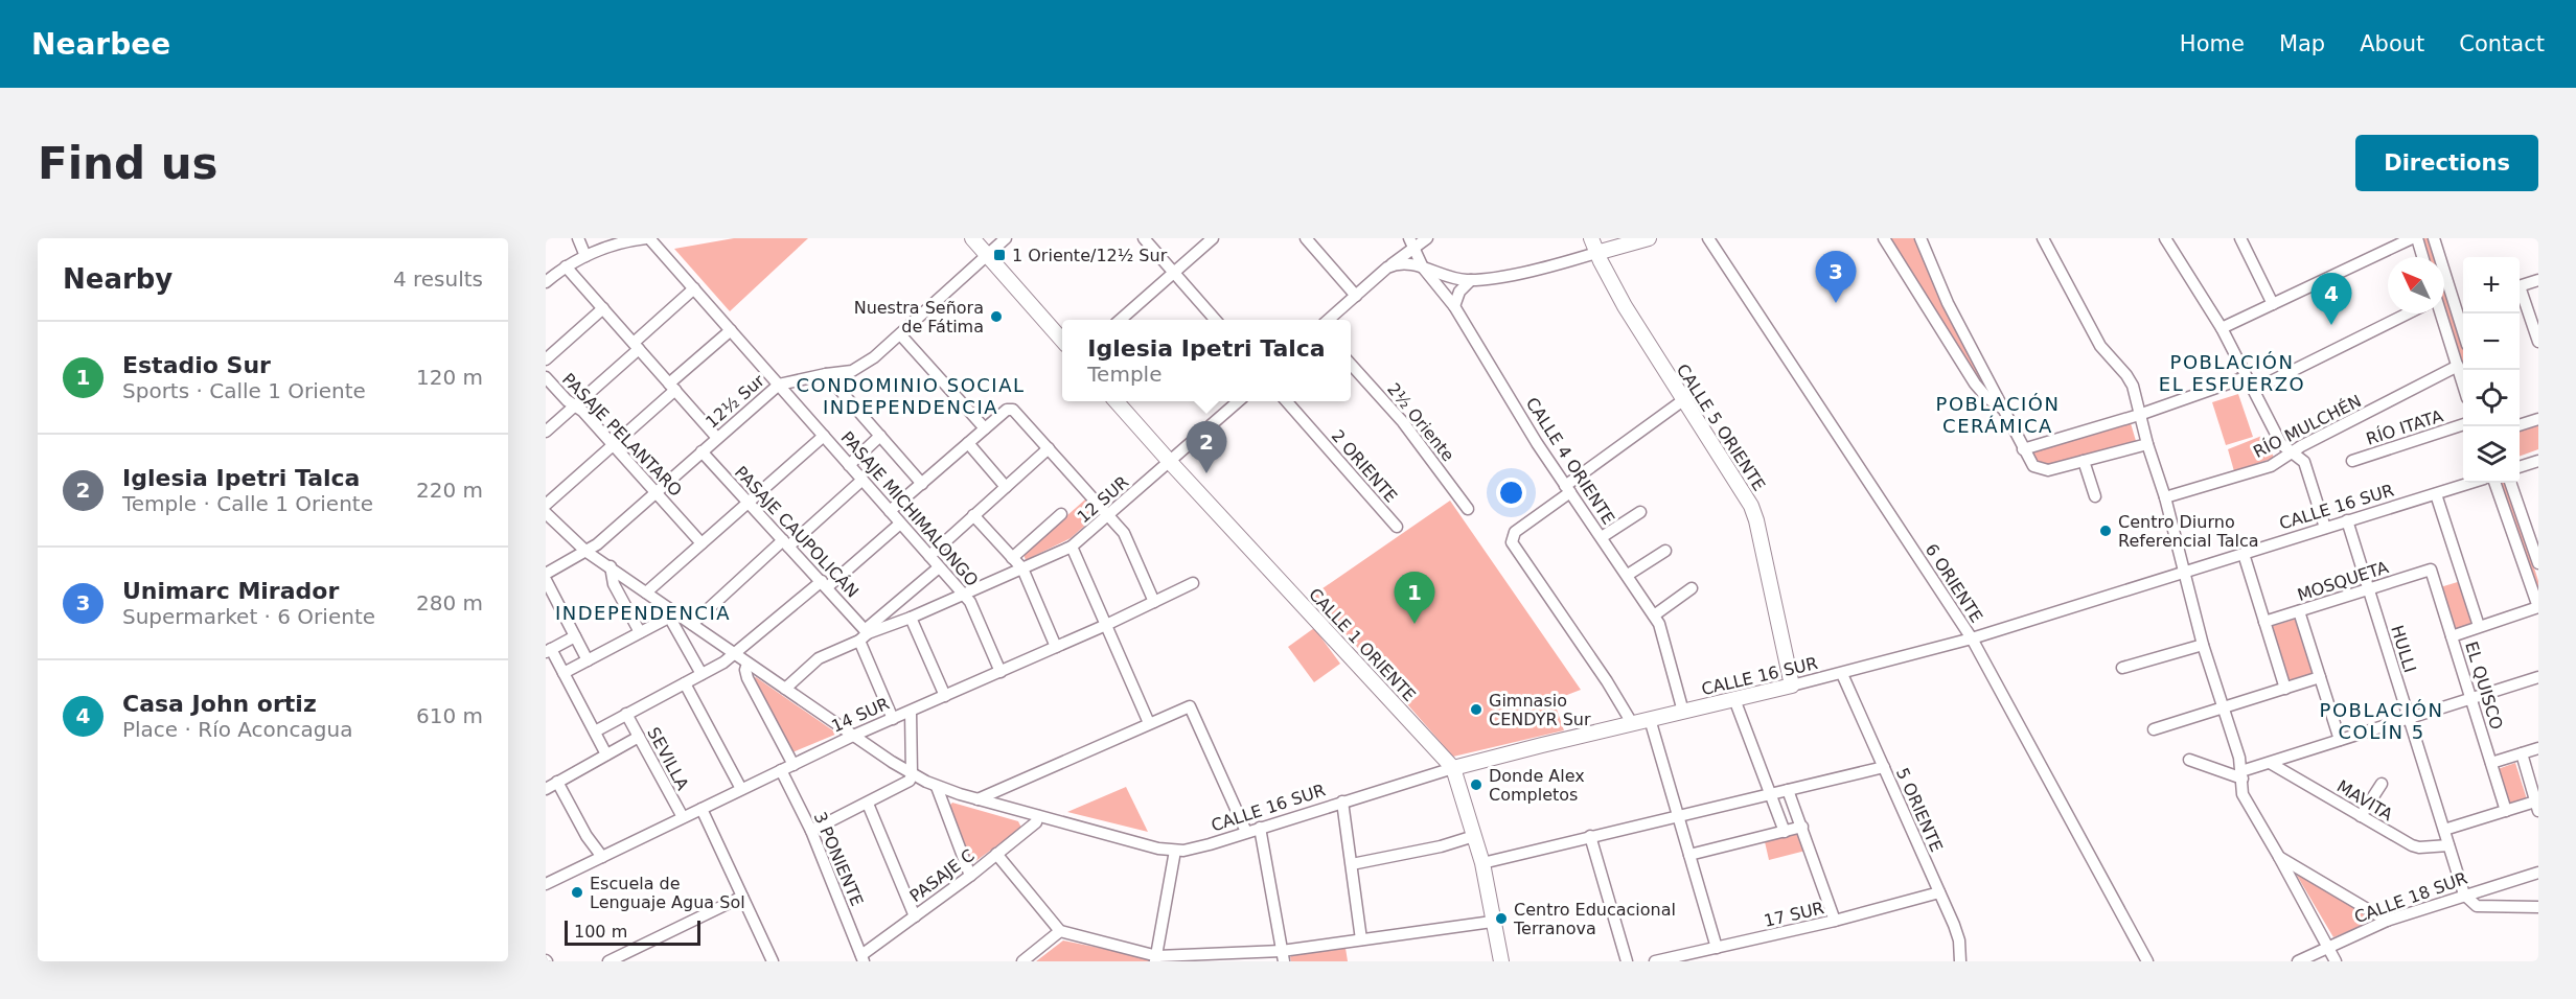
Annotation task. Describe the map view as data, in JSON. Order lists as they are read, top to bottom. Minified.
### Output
{"streets":{"main road":["CALLE 5 ORIENTE","CALLE 16 SUR","CALLE 1 ORIENTE"],"street":["12½ Sur","2½ Oriente","RÍO MULCHÉN","RÍO ITATA","PASAJE PELANTARO","CALLE 4 ORIENTE","2 ORIENTE","12 SUR","PASAJE MICHIMALONGO","PASAJE CAUPOLICÁN","MOSQUETA","6 ORIENTE","HULLI","EL QUISCO","14 SUR","SEVILLA","MAVITA","5 ORIENTE","3 PONIENTE","PASAJE C","CALLE 18 SUR","17 SUR"]},"crossings":[["12½ Sur","PASAJE PELANTARO"],["12½ Sur","CALLE 16 SUR"],["12½ Sur","PASAJE MICHIMALONGO"],["12½ Sur","PASAJE CAUPOLICÁN"],["CALLE 5 ORIENTE","CALLE 16 SUR"],["CALLE 4 ORIENTE","CALLE 16 SUR"],["12 SUR","PASAJE MICHIMALONGO"],["12 SUR","PASAJE CAUPOLICÁN"],["12 SUR","CALLE 1 ORIENTE"],["CALLE 16 SUR","6 ORIENTE"],["CALLE 16 SUR","CALLE 1 ORIENTE"],["CALLE 16 SUR","HULLI"],["CALLE 16 SUR","14 SUR"],["CALLE 16 SUR","5 ORIENTE"],["CALLE 16 SUR","PASAJE C"],["PASAJE MICHIMALONGO","14 SUR"],["PASAJE CAUPOLICÁN","14 SUR"],["MOSQUETA","HULLI"],["MOSQUETA","EL QUISCO"],["HULLI","MAVITA"],["HULLI","CALLE 18 SUR"],["14 SUR","SEVILLA"],["14 SUR","3 PONIENTE"],["5 ORIENTE","17 SUR"],["3 PONIENTE","PASAJE C"]],"districts":["POBLACIÓN EL ESFUERZO","CONDOMINIO SOCIAL INDEPENDENCIA","POBLACIÓN CERÁMICA","INDEPENDENCIA","POBLACIÓN COLÍN 5"],"places":{"transit":["1 Oriente/12½ Sur"],"other":["Nuestra Señora de Fátima","Centro Diurno Referencial Talca","Gimnasio CENDYR Sur","Donde Alex Completos","Escuela de Lenguaje Agua Sol","Centro Educacional Terranova"]},"scale_bar":"100 m","north":"top left","page":{"header":"Nearbee","nav":["Home","Map","About","Contact"],"buttons":"Directions","title":"Find us","heading":["Nearby","4 results"],"pins":["3","4","2","1"],"map_buttons":["+","−"],"list":[{"mark":"1","name":"Estadio Sur","note":"Sports · Calle 1 Oriente","value":"120 m"},{"mark":"2","name":"Iglesia Ipetri Talca","note":"Temple · Calle 1 Oriente","value":"220 m"},{"mark":"3","name":"Unimarc Mirador","note":"Supermarket · 6 Oriente","value":"280 m"},{"mark":"4","name":"Casa John ortiz","note":"Place · Río Aconcagua","value":"610 m"}],"popup":["Iglesia Ipetri Talca","Temple"],"scale":"100 m"}}
